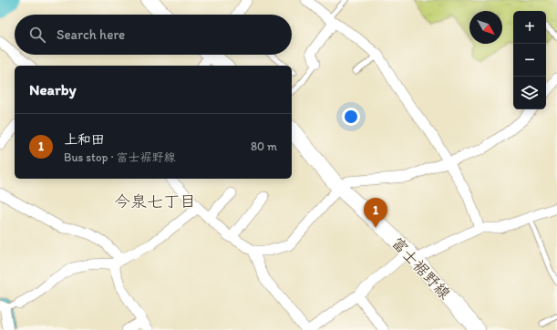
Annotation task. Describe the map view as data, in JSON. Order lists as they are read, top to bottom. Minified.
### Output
{"streets":{"main road":["富士裾野線"]},"districts":["今泉七丁目"],"north":"bottom right","page":{"map_buttons":["+","−"],"search":"Search here","heading":"Nearby","list":[{"mark":"1","name":"上和田","note":"Bus stop · 富士裾野線","value":"80 m"}],"pins":"1"}}
